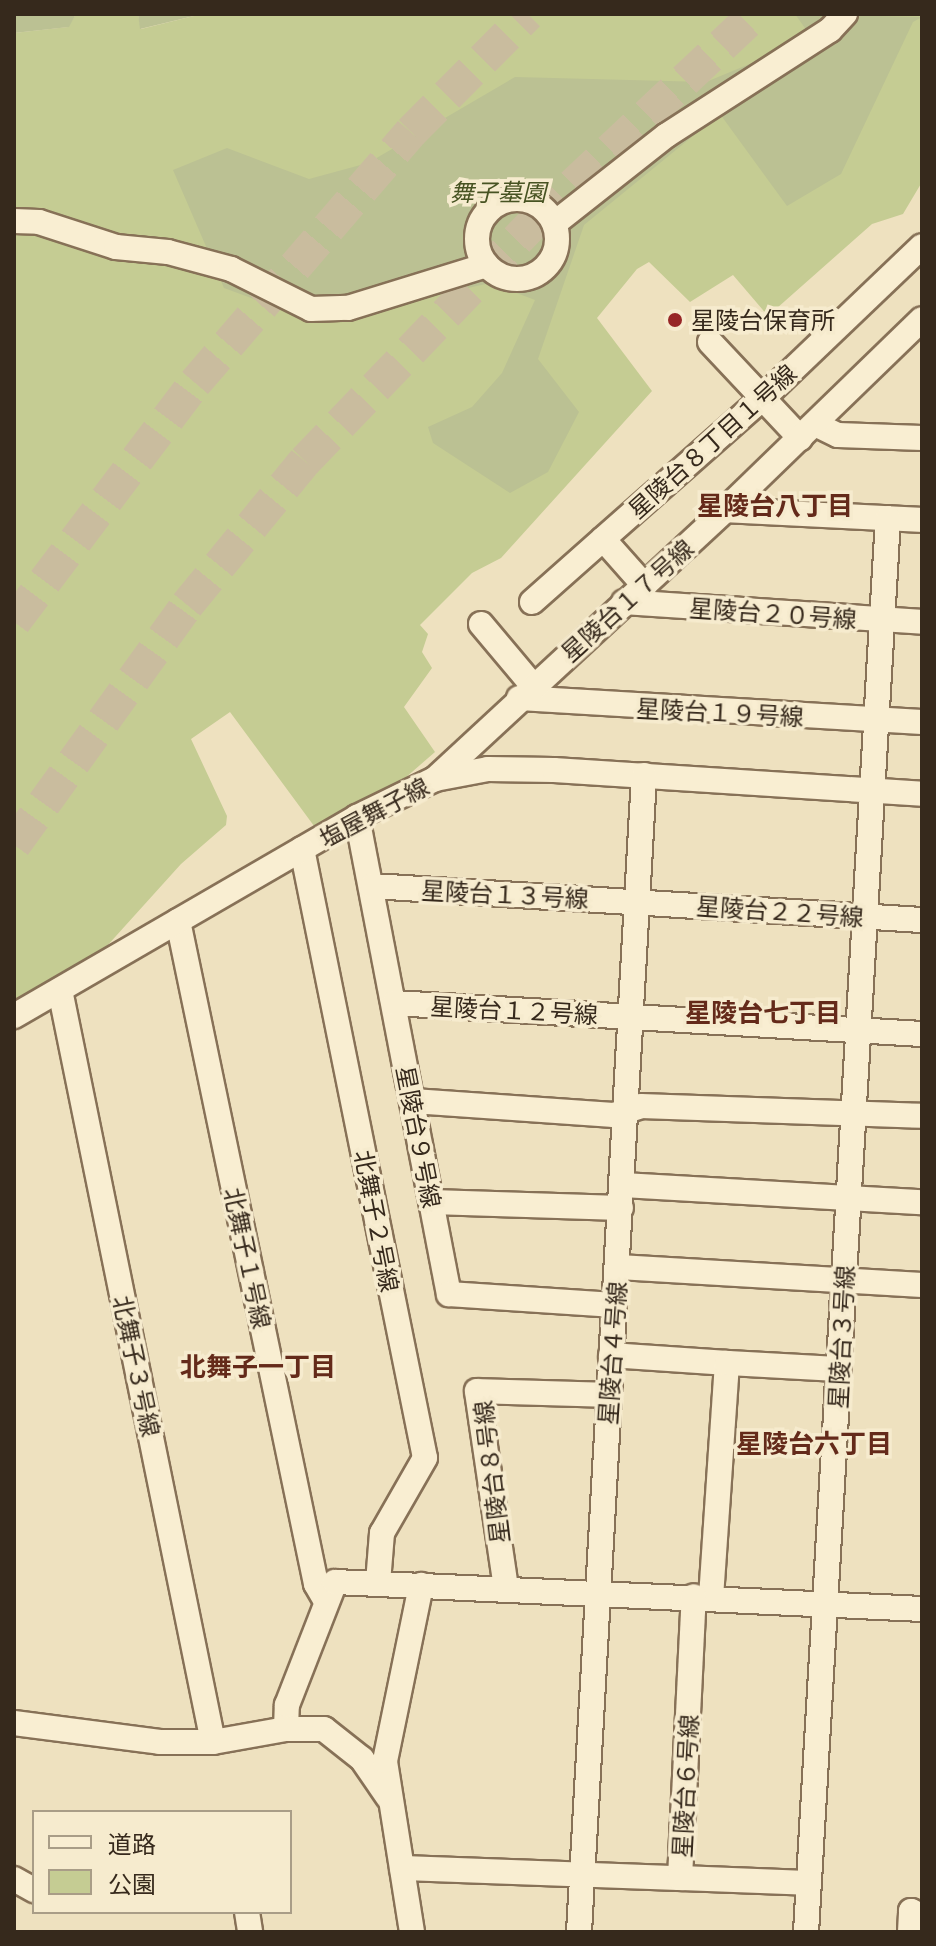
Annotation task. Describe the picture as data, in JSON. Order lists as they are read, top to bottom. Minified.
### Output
{"streets":{"street":["星陵台８丁目１号線","星陵台１７号線","星陵台２０号線","星陵台１９号線","塩屋舞子線","星陵台１３号線","星陵台２２号線","星陵台１２号線","星陵台９号線","北舞子２号線","北舞子１号線","星陵台３号線","星陵台４号線","北舞子３号線","星陵台８号線","星陵台６号線"]},"crossings":[["星陵台１７号線","星陵台２０号線"],["星陵台１７号線","星陵台１９号線"],["星陵台１７号線","塩屋舞子線"],["星陵台２０号線","星陵台３号線"],["星陵台１９号線","星陵台３号線"],["塩屋舞子線","星陵台９号線"],["塩屋舞子線","北舞子２号線"],["塩屋舞子線","北舞子１号線"],["塩屋舞子線","星陵台３号線"],["塩屋舞子線","星陵台４号線"],["塩屋舞子線","北舞子３号線"],["星陵台１３号線","星陵台２２号線"],["星陵台１３号線","星陵台９号線"],["星陵台１３号線","星陵台４号線"],["星陵台２２号線","星陵台３号線"],["星陵台２２号線","星陵台４号線"],["星陵台１２号線","星陵台９号線"],["星陵台１２号線","星陵台３号線"],["星陵台１２号線","星陵台４号線"],["星陵台９号線","星陵台４号線"],["星陵台４号線","星陵台８号線"],["星陵台４号線","星陵台６号線"]],"districts":["星陵台八丁目","星陵台七丁目","北舞子一丁目","星陵台六丁目"],"parks":["舞子墓園"],"places":["星陵台保育所"],"legend":["道路","公園"]}
